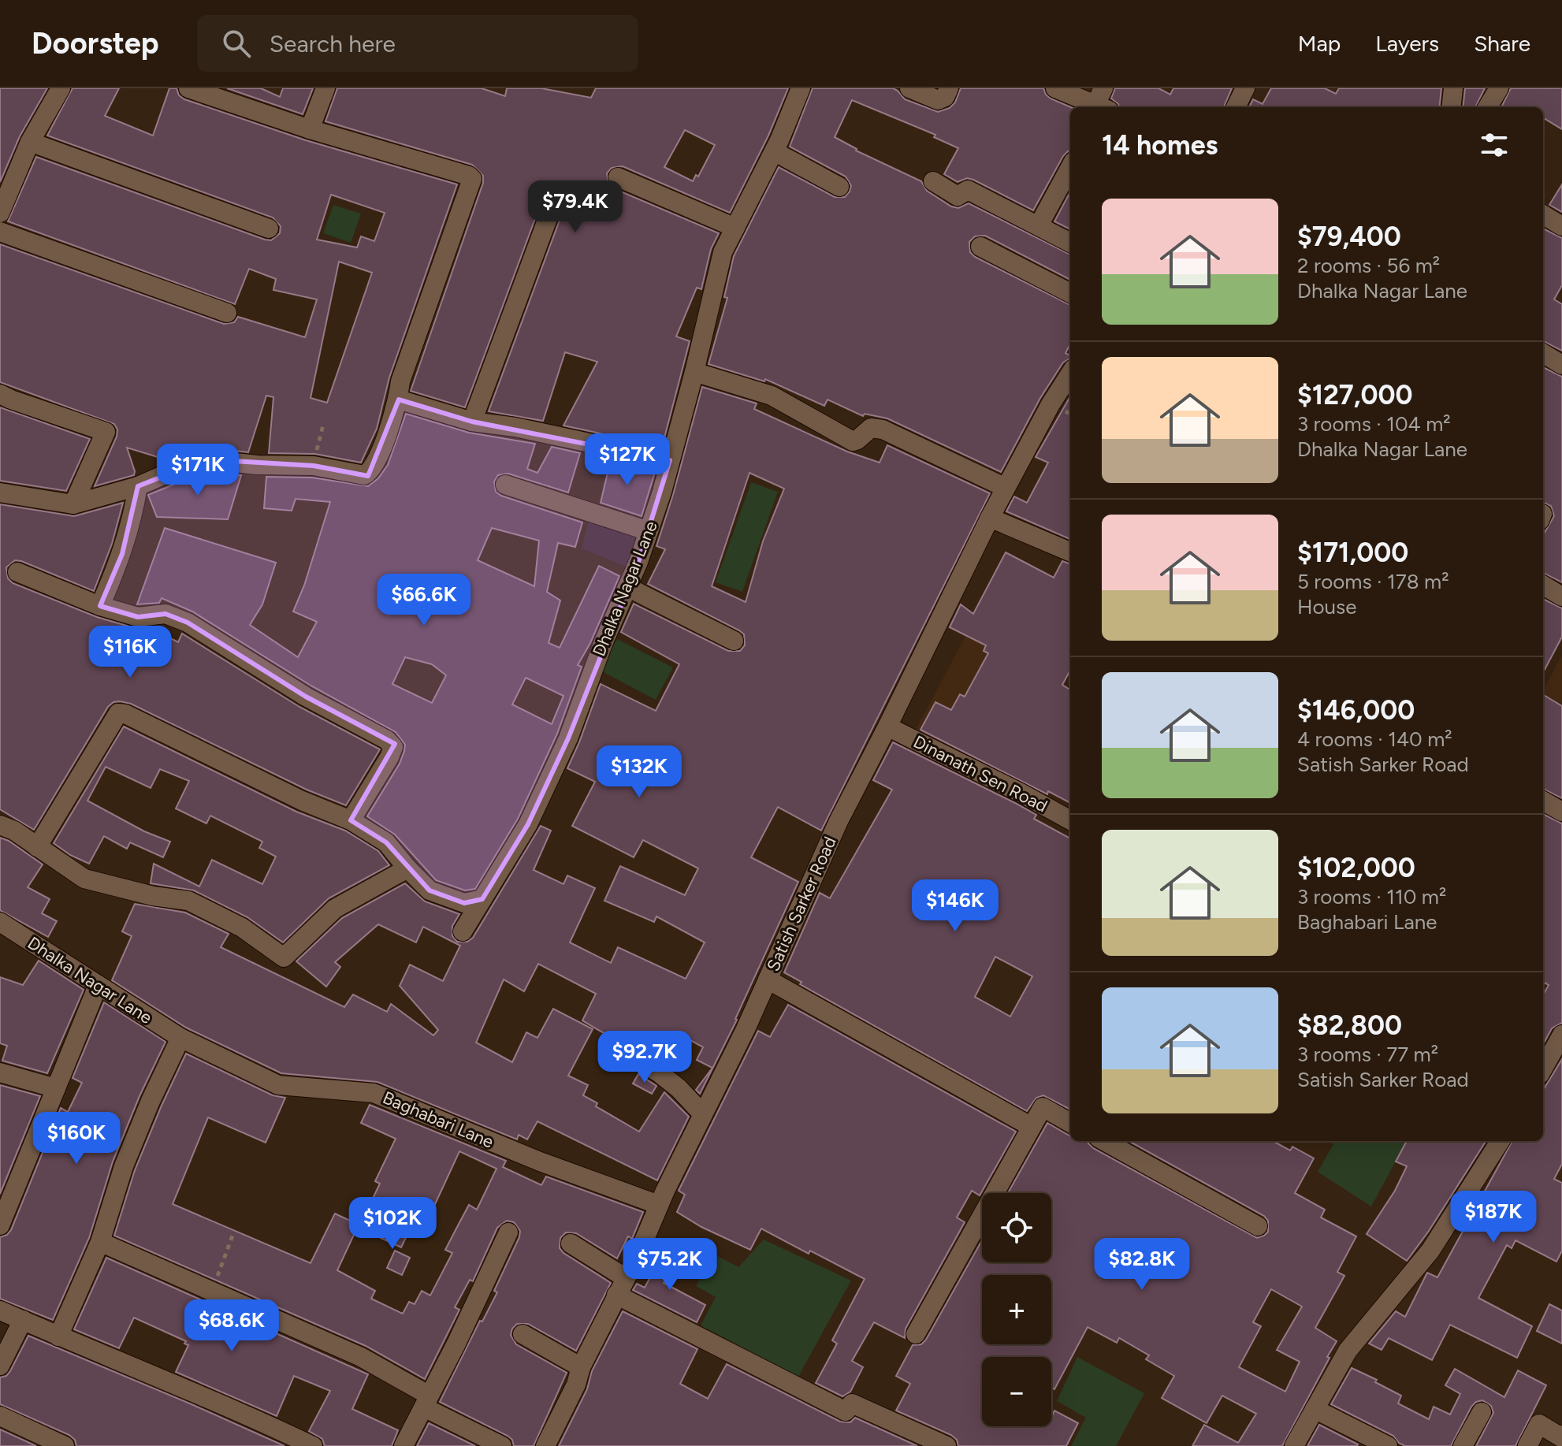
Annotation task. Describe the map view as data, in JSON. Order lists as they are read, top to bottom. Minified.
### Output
{"streets":{"street":["Dhalka Nagar Lane","Dinanath Sen Road","Satish Sarker Road","Baghabari Lane"]},"crossings":[["Dhalka Nagar Lane","Baghabari Lane"],["Dinanath Sen Road","Satish Sarker Road"],["Satish Sarker Road","Baghabari Lane"]],"page":{"header":"Doorstep","search":"Search here","nav":["Map","Layers","Share"],"heading":"14 homes","price":["$79.4K","$127K","$171K","$66.6K","$116K","$132K","$146K","$92.7K","$160K","$187K","$102K","$75.2K","$82.8K","$68.6K"],"list":[{"name":"$79,400","note":"2 rooms · 56 m² · Dhalka Nagar Lane"},{"name":"$127,000","note":"3 rooms · 104 m² · Dhalka Nagar Lane"},{"name":"$171,000","note":"5 rooms · 178 m² · House"},{"name":"$146,000","note":"4 rooms · 140 m² · Satish Sarker Road"},{"name":"$102,000","note":"3 rooms · 110 m² · Baghabari Lane"},{"name":"$82,800","note":"3 rooms · 77 m² · Satish Sarker Road"}],"map_buttons":["+","−"]}}
